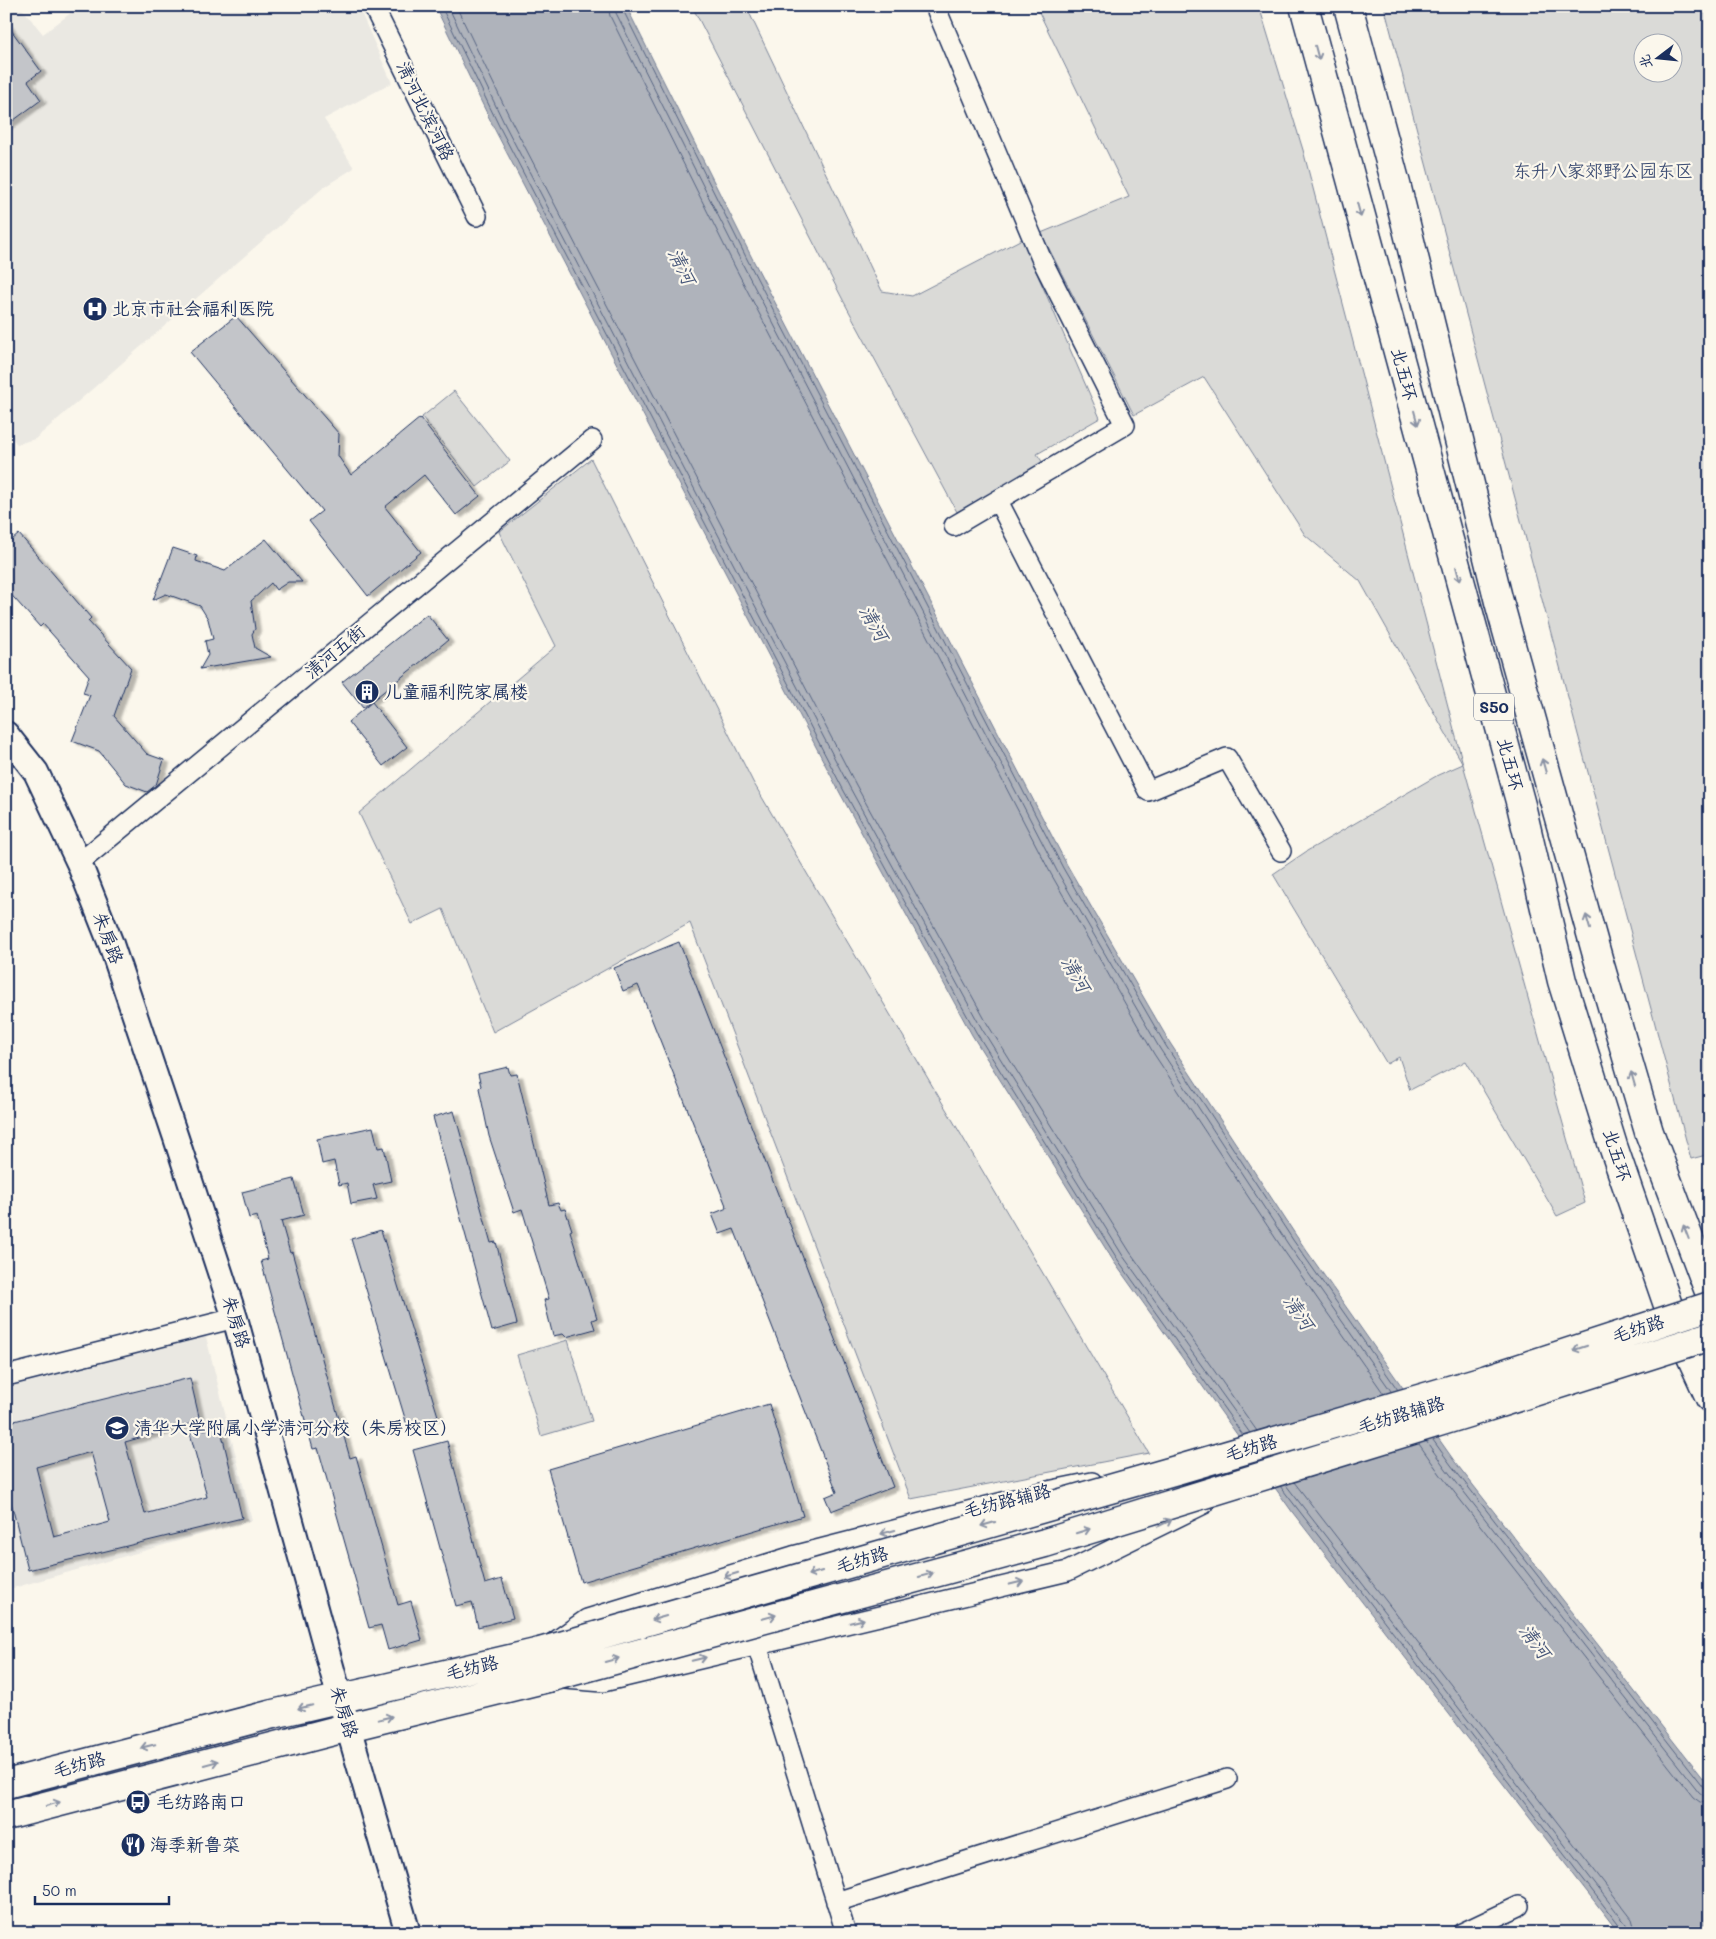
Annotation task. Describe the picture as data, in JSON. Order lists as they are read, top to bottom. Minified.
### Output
{"streets":{"main road":["北五环","S50","毛纺路"],"street":["清河北滨河路","清河五街","朱房路","毛纺路辅路"]},"crossings":[["清河五街","朱房路"],["朱房路","毛纺路"],["毛纺路","毛纺路辅路"]],"water":["清河"],"parks":["东升八家郊野公园东区"],"places":{"hospital":["北京市社会福利医院"],"building":["儿童福利院家属楼"],"school or university":["清华大学附属小学清河分校（朱房校区）"],"bus stop":["毛纺路南口"],"restaurant":["海季新鲁菜"]},"scale_bar":"50 m","north":"left"}
